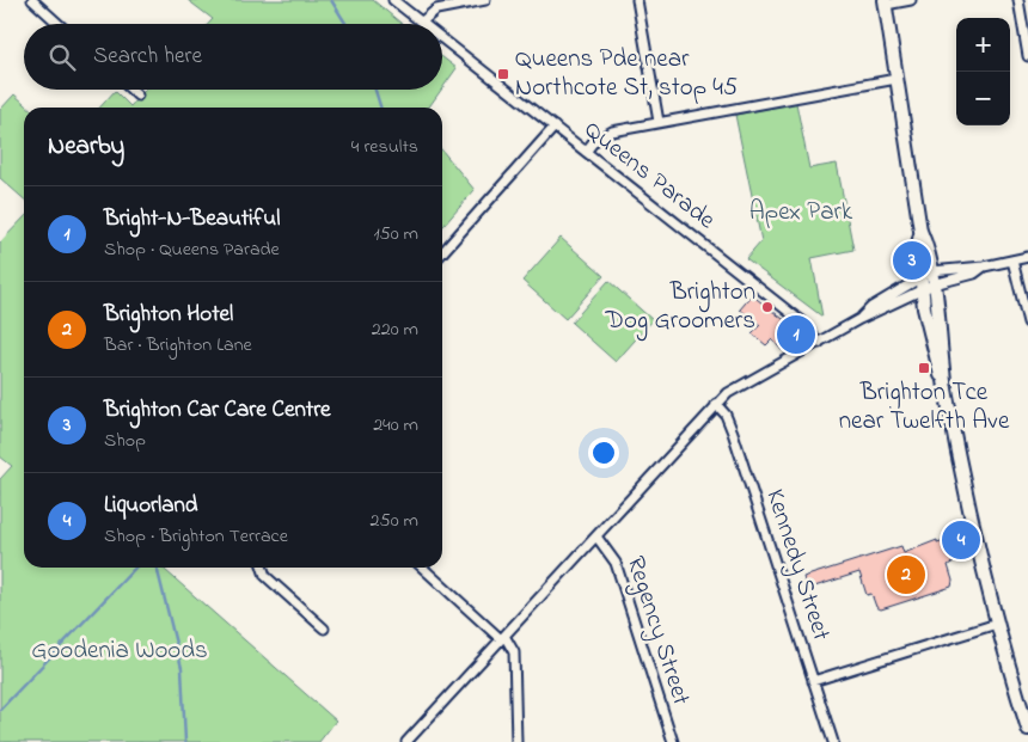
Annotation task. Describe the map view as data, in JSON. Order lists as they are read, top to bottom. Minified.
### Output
{"streets":{"street":["Queens Parade","Kennedy Street","Regency Street"]},"parks":["Apex Park","Goodenia Woods"],"places":{"transit":["Queens Pde near Northcote St, stop 45","Brighton Tce near Twelfth Ave"],"other":["Brighton Dog Groomers"]},"page":{"map_buttons":["+","−"],"search":"Search here","heading":["Nearby","4 results"],"list":[{"mark":"1","name":"Bright-N-Beautiful","note":"Shop · Queens Parade","value":"150 m"},{"mark":"2","name":"Brighton Hotel","note":"Bar · Brighton Lane","value":"220 m"},{"mark":"3","name":"Brighton Car Care Centre","note":"Shop","value":"240 m"},{"mark":"4","name":"Liquorland","note":"Shop · Brighton Terrace","value":"250 m"}],"pins":["3","1","4","2"]}}
